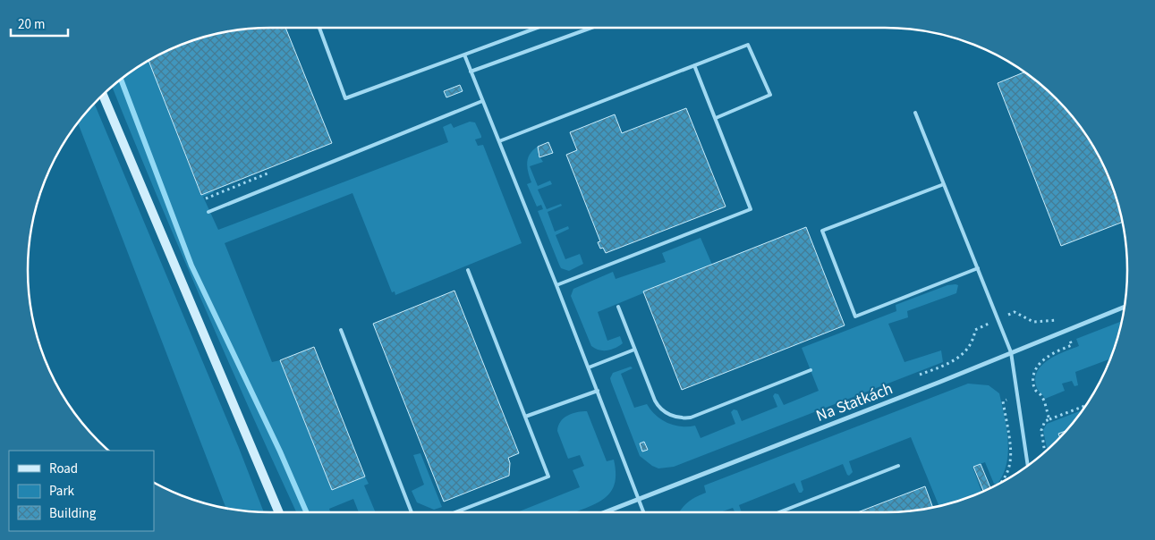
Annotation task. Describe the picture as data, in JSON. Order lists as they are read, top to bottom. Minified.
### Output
{"streets":{"street":["Na Statkách"]},"legend":["Road","Park","Building"],"scale_bar":"20 m"}
